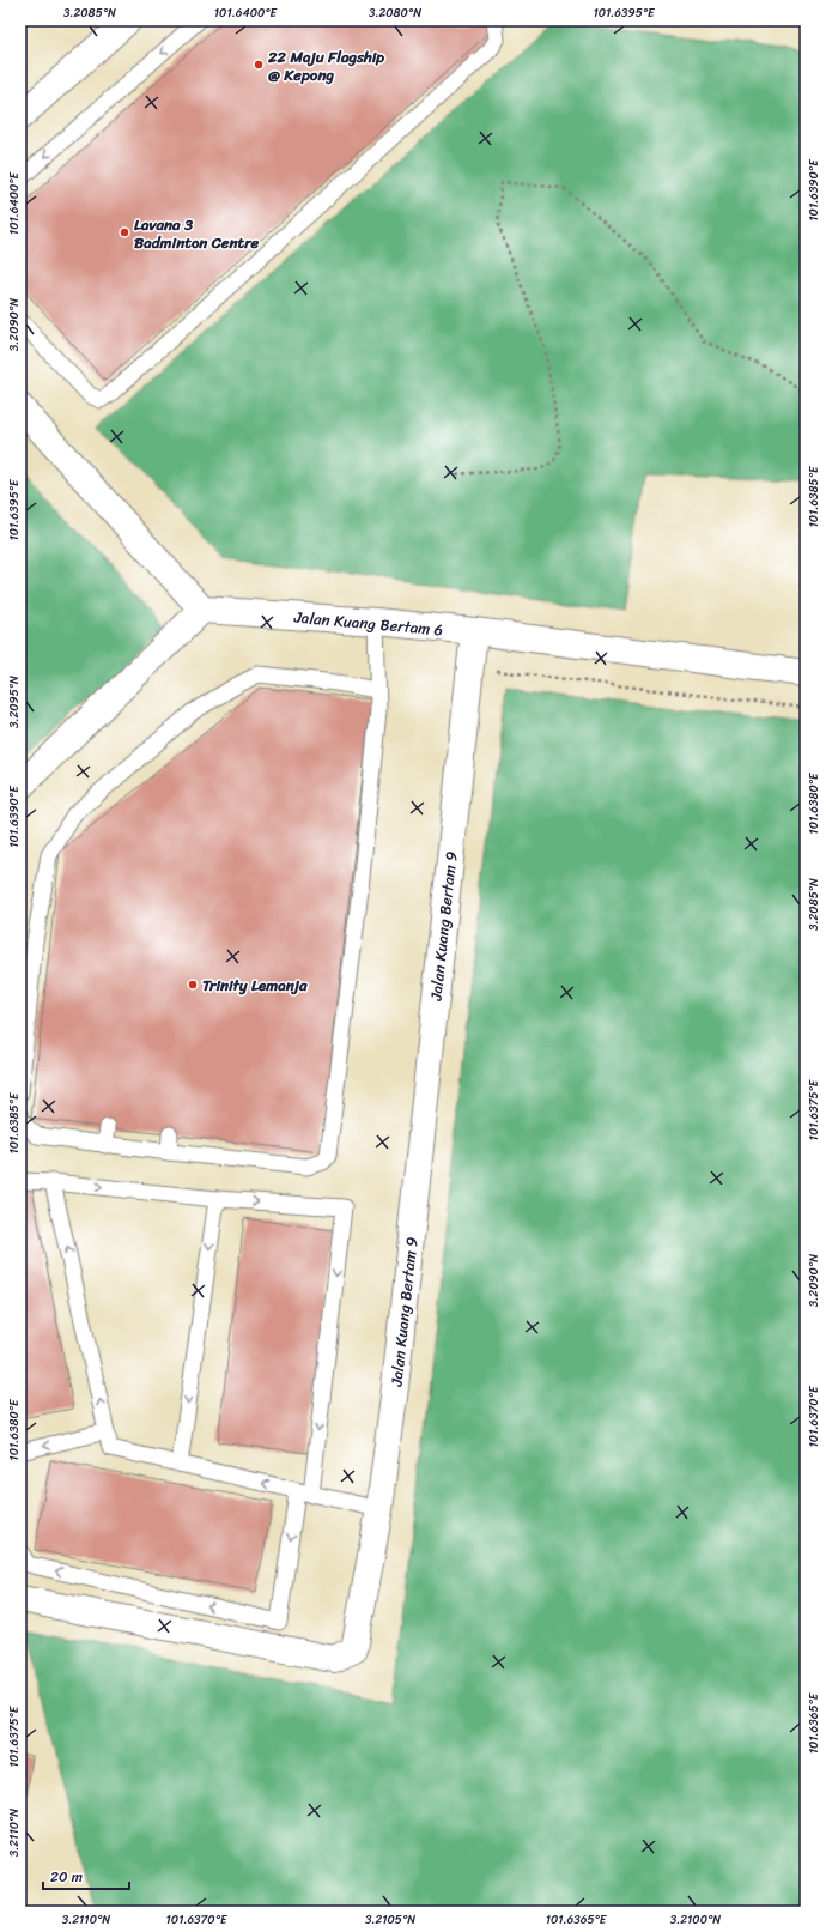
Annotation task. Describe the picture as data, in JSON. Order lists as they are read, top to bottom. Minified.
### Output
{"streets":{"street":["Jalan Kuang Bertam 6","Jalan Kuang Bertam 9"]},"crossings":[["Jalan Kuang Bertam 6","Jalan Kuang Bertam 9"]],"places":["22 Maju Flagship @ Kepong","Lavana 3 Badminton Centre","Trinity Lemanja"],"scale_bar":"20 m","coordinates":["3.2085°N","101.6400°E","3.2080°N","101.6395°E","101.6390°E","3.2090°N","101.6385°E","3.2095°N","101.6380°E","101.6375°E","101.6370°E","101.6365°E","3.2110°N","3.2105°N","3.2100°N"]}
